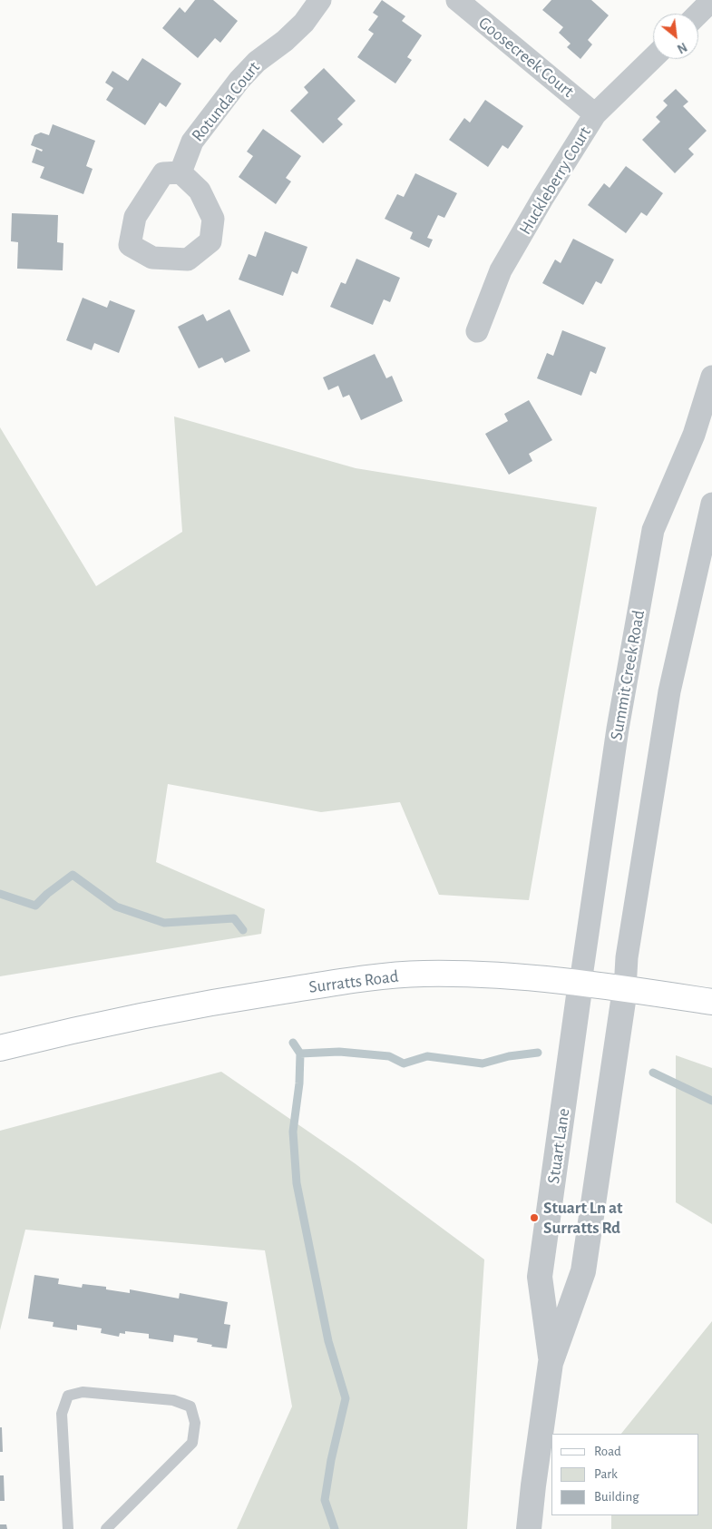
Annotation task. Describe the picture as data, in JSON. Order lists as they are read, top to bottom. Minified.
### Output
{"streets":{"main road":["Surratts Road"],"street":["Goosecreek Court","Rotunda Court","Huckleberry Court","Summit Creek Road","Stuart Lane"]},"crossings":[["Goosecreek Court","Huckleberry Court"],["Summit Creek Road","Surratts Road"],["Summit Creek Road","Stuart Lane"],["Surratts Road","Stuart Lane"]],"places":["Stuart Ln at Surratts Rd"],"legend":["Road","Park","Building"],"north":"bottom right"}
